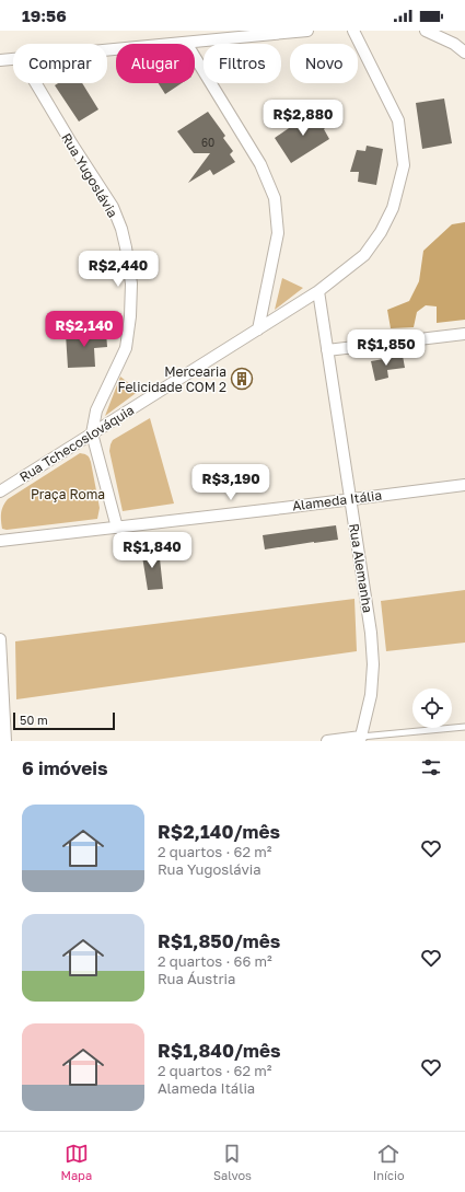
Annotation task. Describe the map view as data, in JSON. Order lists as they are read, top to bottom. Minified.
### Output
{"streets":{"street":["Rua Yugoslávia","Rua Tchecoslováquia","Alameda Itália","Rua Alemanha"]},"crossings":[["Rua Yugoslávia","Rua Tchecoslováquia"],["Rua Yugoslávia","Alameda Itália"],["Rua Tchecoslováquia","Rua Alemanha"],["Alameda Itália","Rua Alemanha"]],"parks":["Praça Roma"],"places":{"building":["Mercearia Felicidade COM 2"]},"house_numbers":["60"],"scale_bar":"50 m","page":{"status":"19:56","chip":["Comprar","Alugar","Filtros","Novo"],"price":["R$2,880","R$2,440","R$2,140","R$1,850","R$3,190","R$1,840"],"scale":"50 m","heading":"6 imóveis","list":[{"name":"R$2,140/mês","note":"2 quartos · 62 m² · Rua Yugoslávia"},{"name":"R$1,850/mês","note":"2 quartos · 66 m² · Rua Áustria"},{"name":"R$1,840/mês","note":"2 quartos · 62 m² · Alameda Itália"}],"tabs":["Mapa","Salvos","Início"]}}
